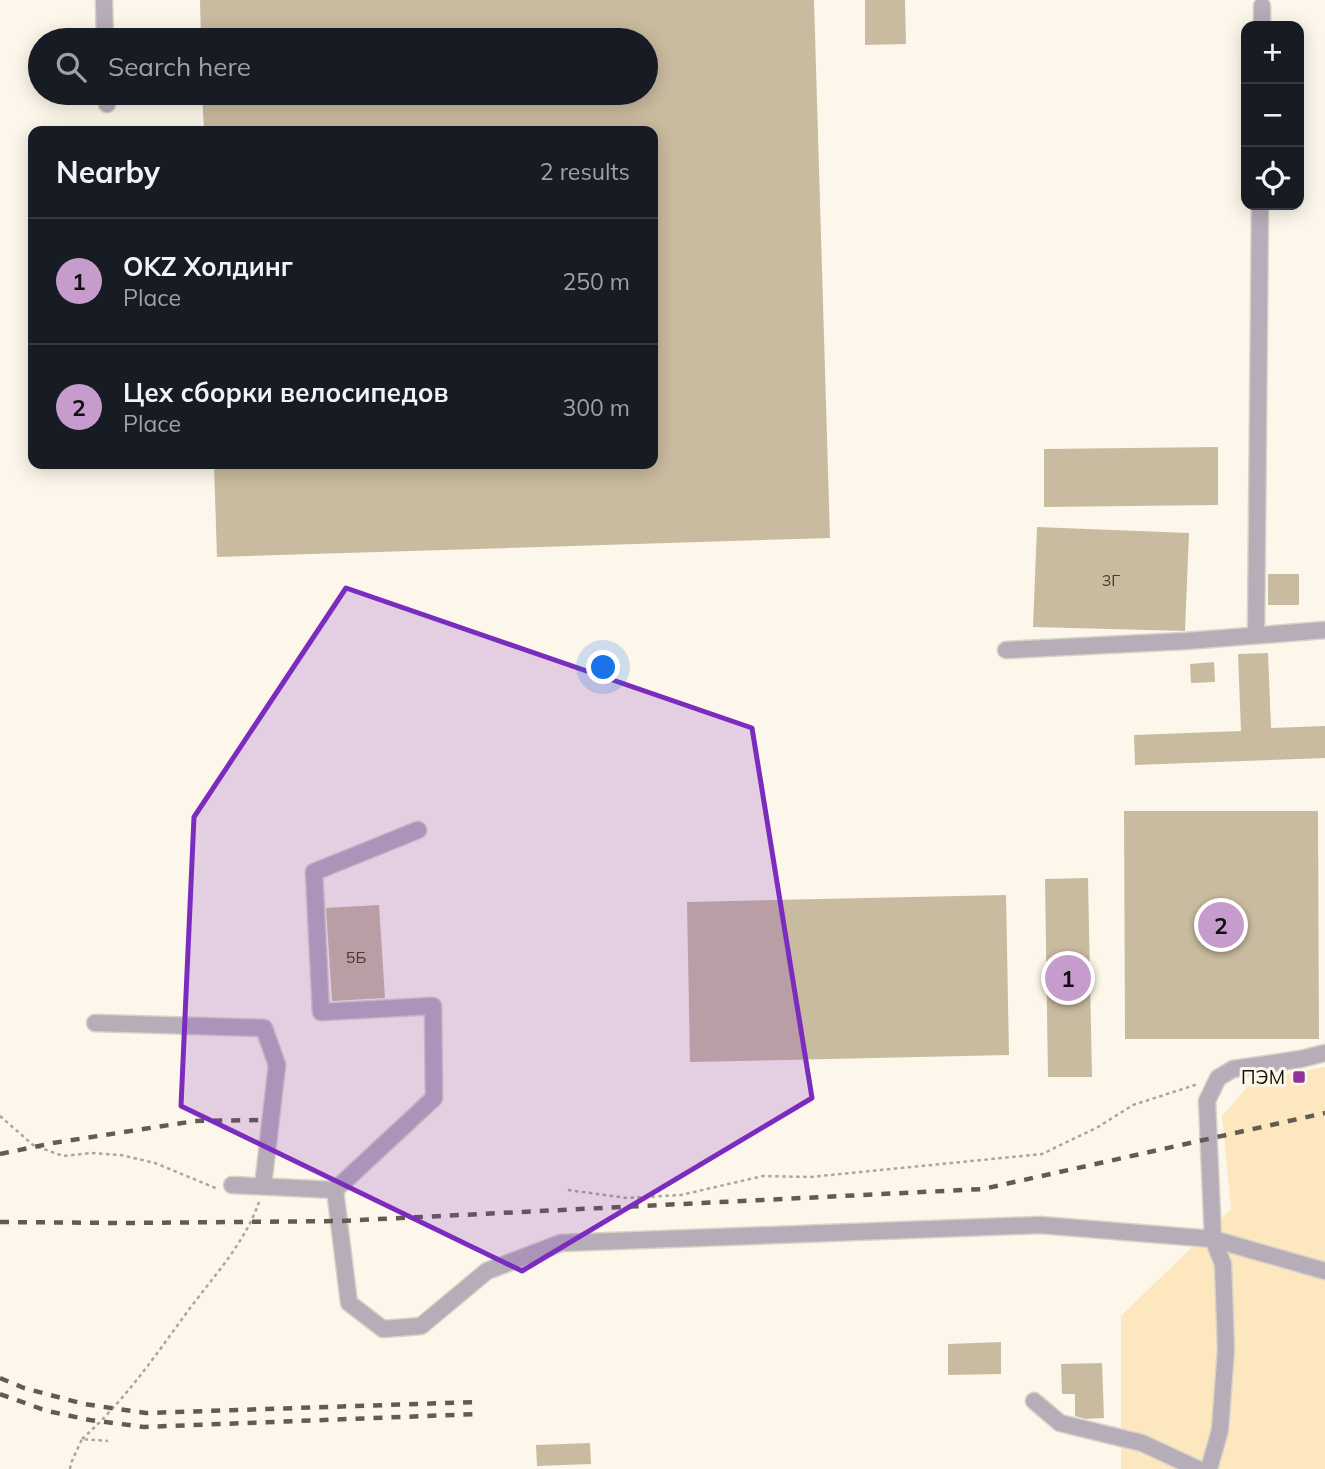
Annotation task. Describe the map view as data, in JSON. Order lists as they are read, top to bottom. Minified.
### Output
{"places":{"transit":["ПЭМ"]},"house_numbers":["3Г","5Б"],"page":{"map_buttons":["+","−"],"search":"Search here","heading":["Nearby","2 results"],"list":[{"mark":"1","name":"OKZ Холдинг","note":"Place","value":"250 m"},{"mark":"2","name":"Цех сборки велосипедов","note":"Place","value":"300 m"}],"pins":["2","1"]}}
